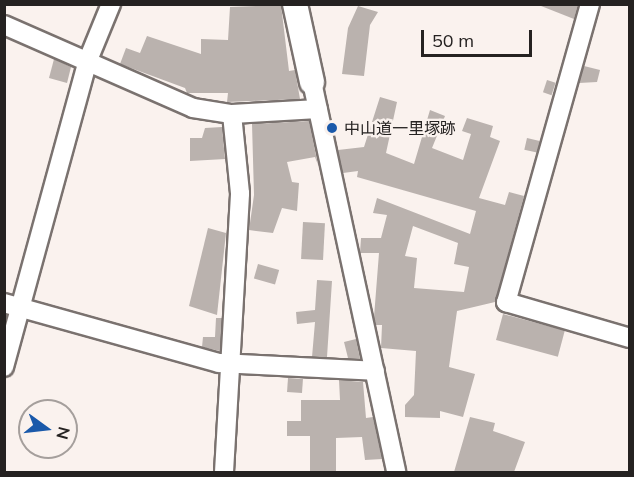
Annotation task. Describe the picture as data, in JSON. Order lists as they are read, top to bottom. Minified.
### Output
{"places":["中山道一里塚跡"],"scale_bar":"50 m","north":"right"}
